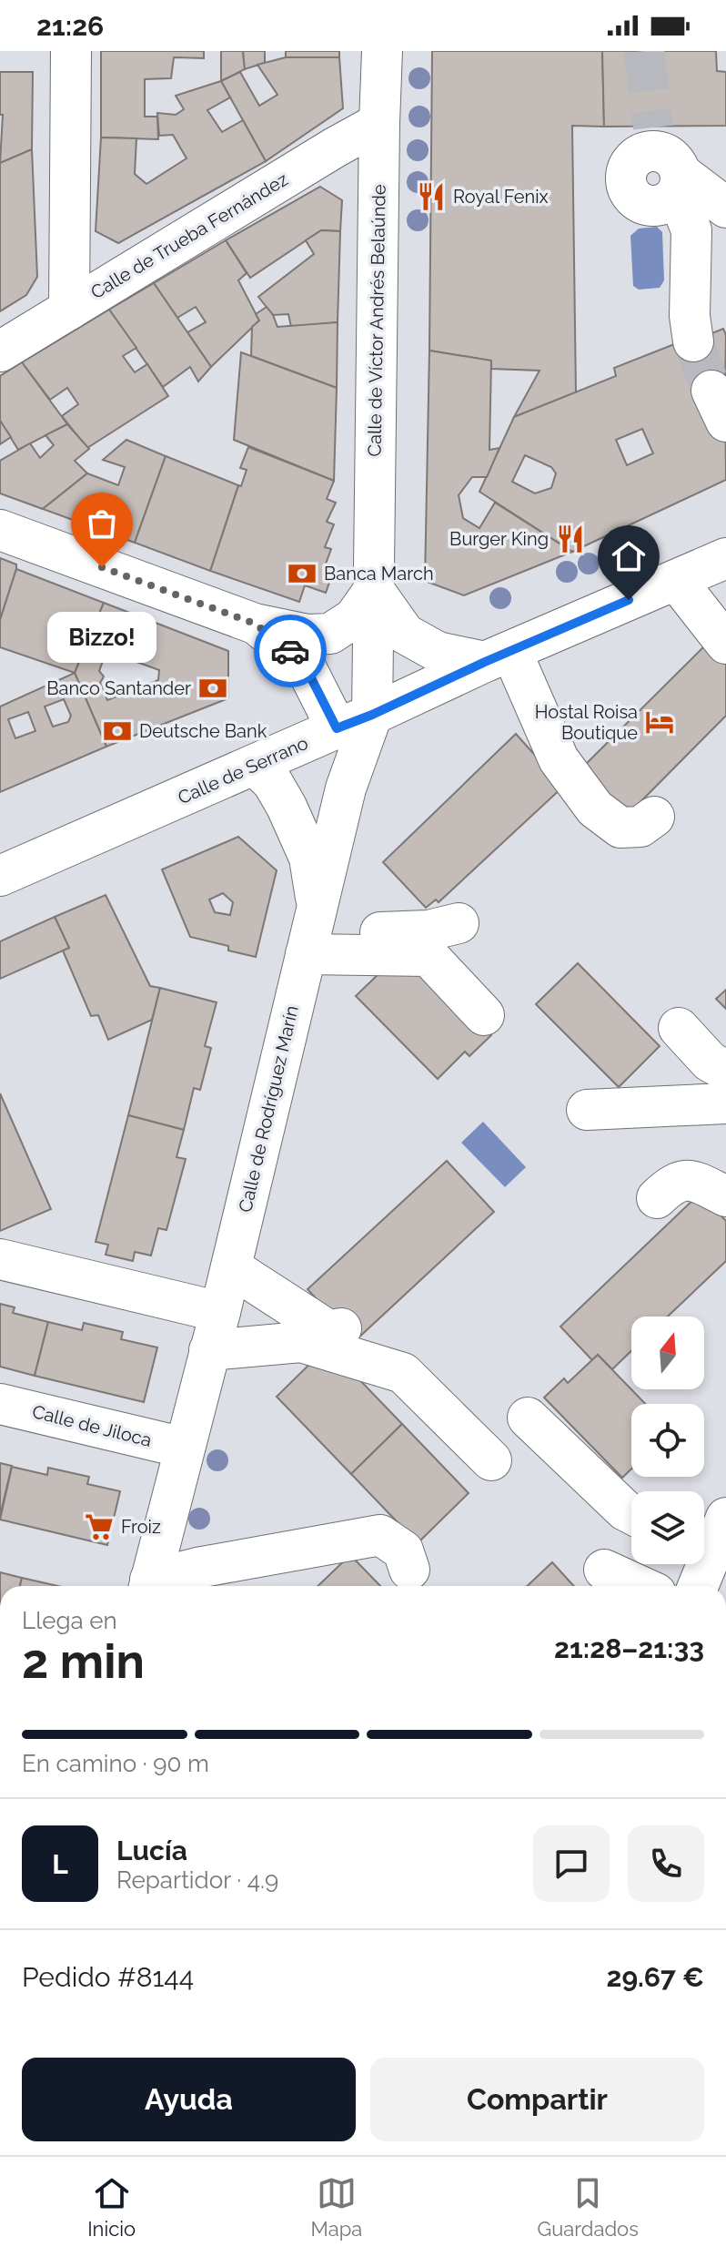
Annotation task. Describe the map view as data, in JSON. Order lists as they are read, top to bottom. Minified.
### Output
{"streets":{"street":["Calle de Trueba Fernández","Calle de Víctor Andrés Belaúnde","Calle de Serrano","Calle de Rodríguez Marín","Calle de Jiloca"]},"crossings":[["Calle de Trueba Fernández","Calle de Víctor Andrés Belaúnde"],["Calle de Víctor Andrés Belaúnde","Calle de Serrano"],["Calle de Víctor Andrés Belaúnde","Calle de Rodríguez Marín"],["Calle de Serrano","Calle de Rodríguez Marín"],["Calle de Rodríguez Marín","Calle de Jiloca"]],"places":{"restaurant":["Royal Fenix","Burger King"],"other":["Bizzo!"],"bank":["Banca March","Banco Santander","Deutsche Bank"],"hotel":["Hostal Roisa Boutique"],"supermarket":["Froiz"]},"north":"top","page":{"status":"21:26","bubble":"Bizzo!","heading":["2 min","Llega en","21:28–21:33"],"panel":["Lucía","Repartidor · 4.9","Pedido #8144","29.67 €"],"bar":"En camino · 90 m","round":"L","buttons":["Ayuda","Compartir"],"tabs":["Inicio","Mapa","Guardados"]}}
